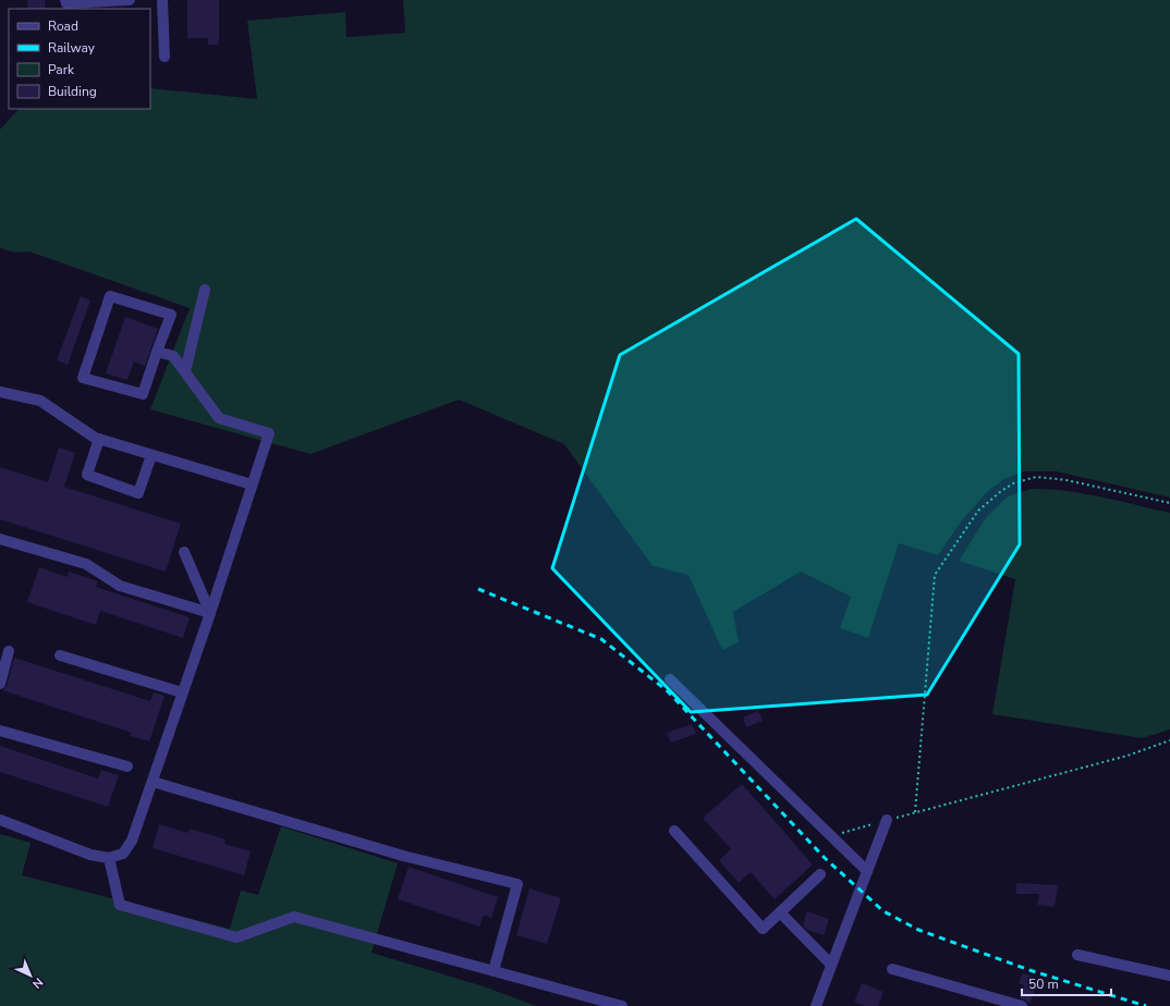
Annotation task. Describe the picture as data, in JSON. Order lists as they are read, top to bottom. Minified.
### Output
{"legend":["Road","Railway","Park","Building"],"scale_bar":"50 m","north":"bottom right"}
